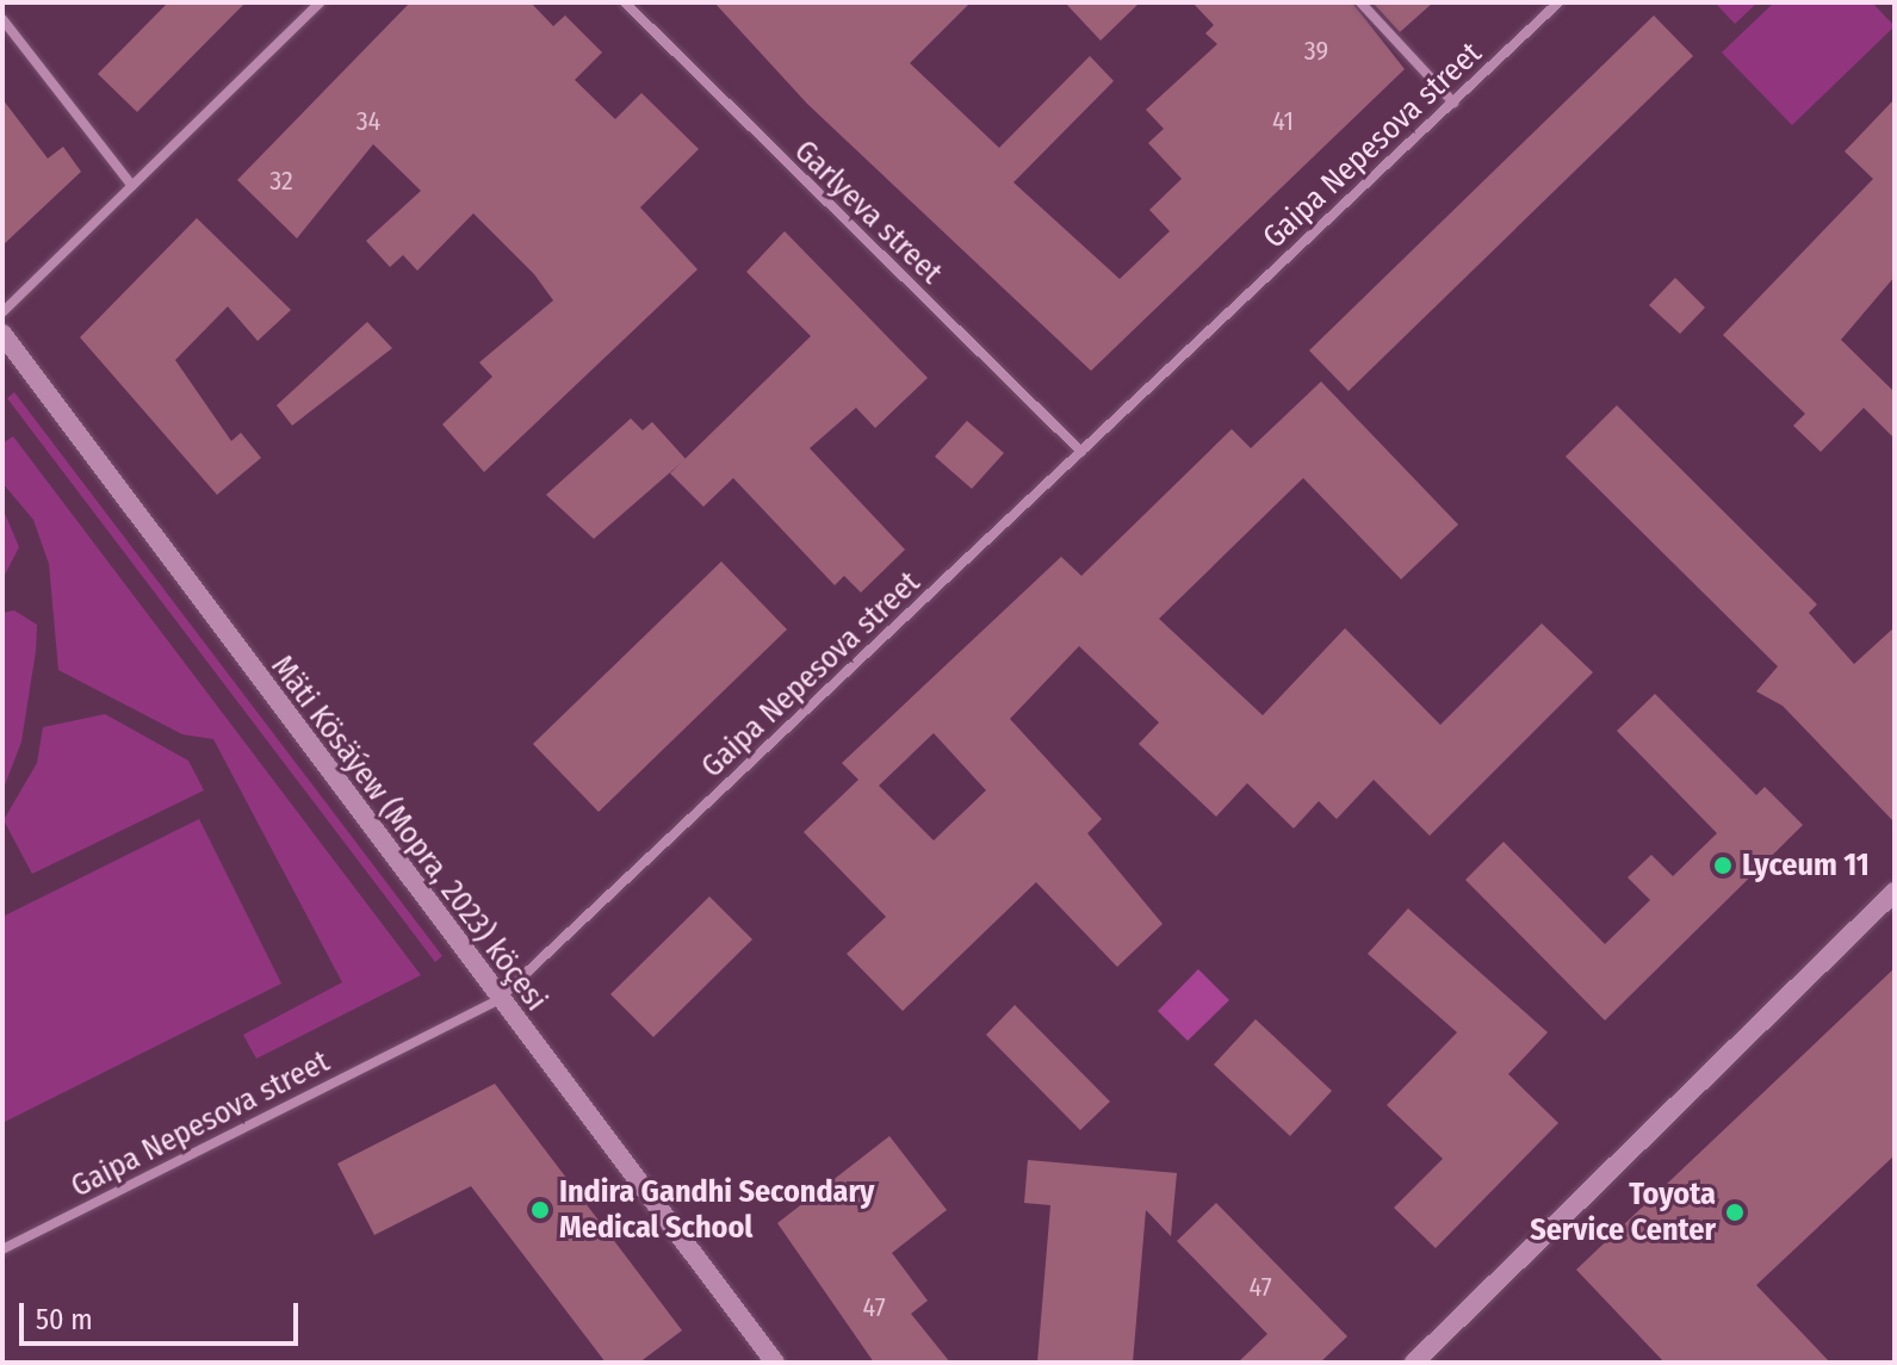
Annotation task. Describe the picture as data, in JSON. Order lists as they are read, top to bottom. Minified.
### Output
{"streets":{"street":["Gaipa Nepesova street","Garlyeva street","Mäti Kösäýew (Mopra, 2023) köçesi"]},"crossings":[["Gaipa Nepesova street","Garlyeva street"],["Gaipa Nepesova street","Mäti Kösäýew (Mopra, 2023) köçesi"]],"places":["Lyceum 11","Indira Gandhi Secondary Medical School","Toyota Service Center"],"house_numbers":["39","34","41","32","47","47"],"scale_bar":"50 m"}
